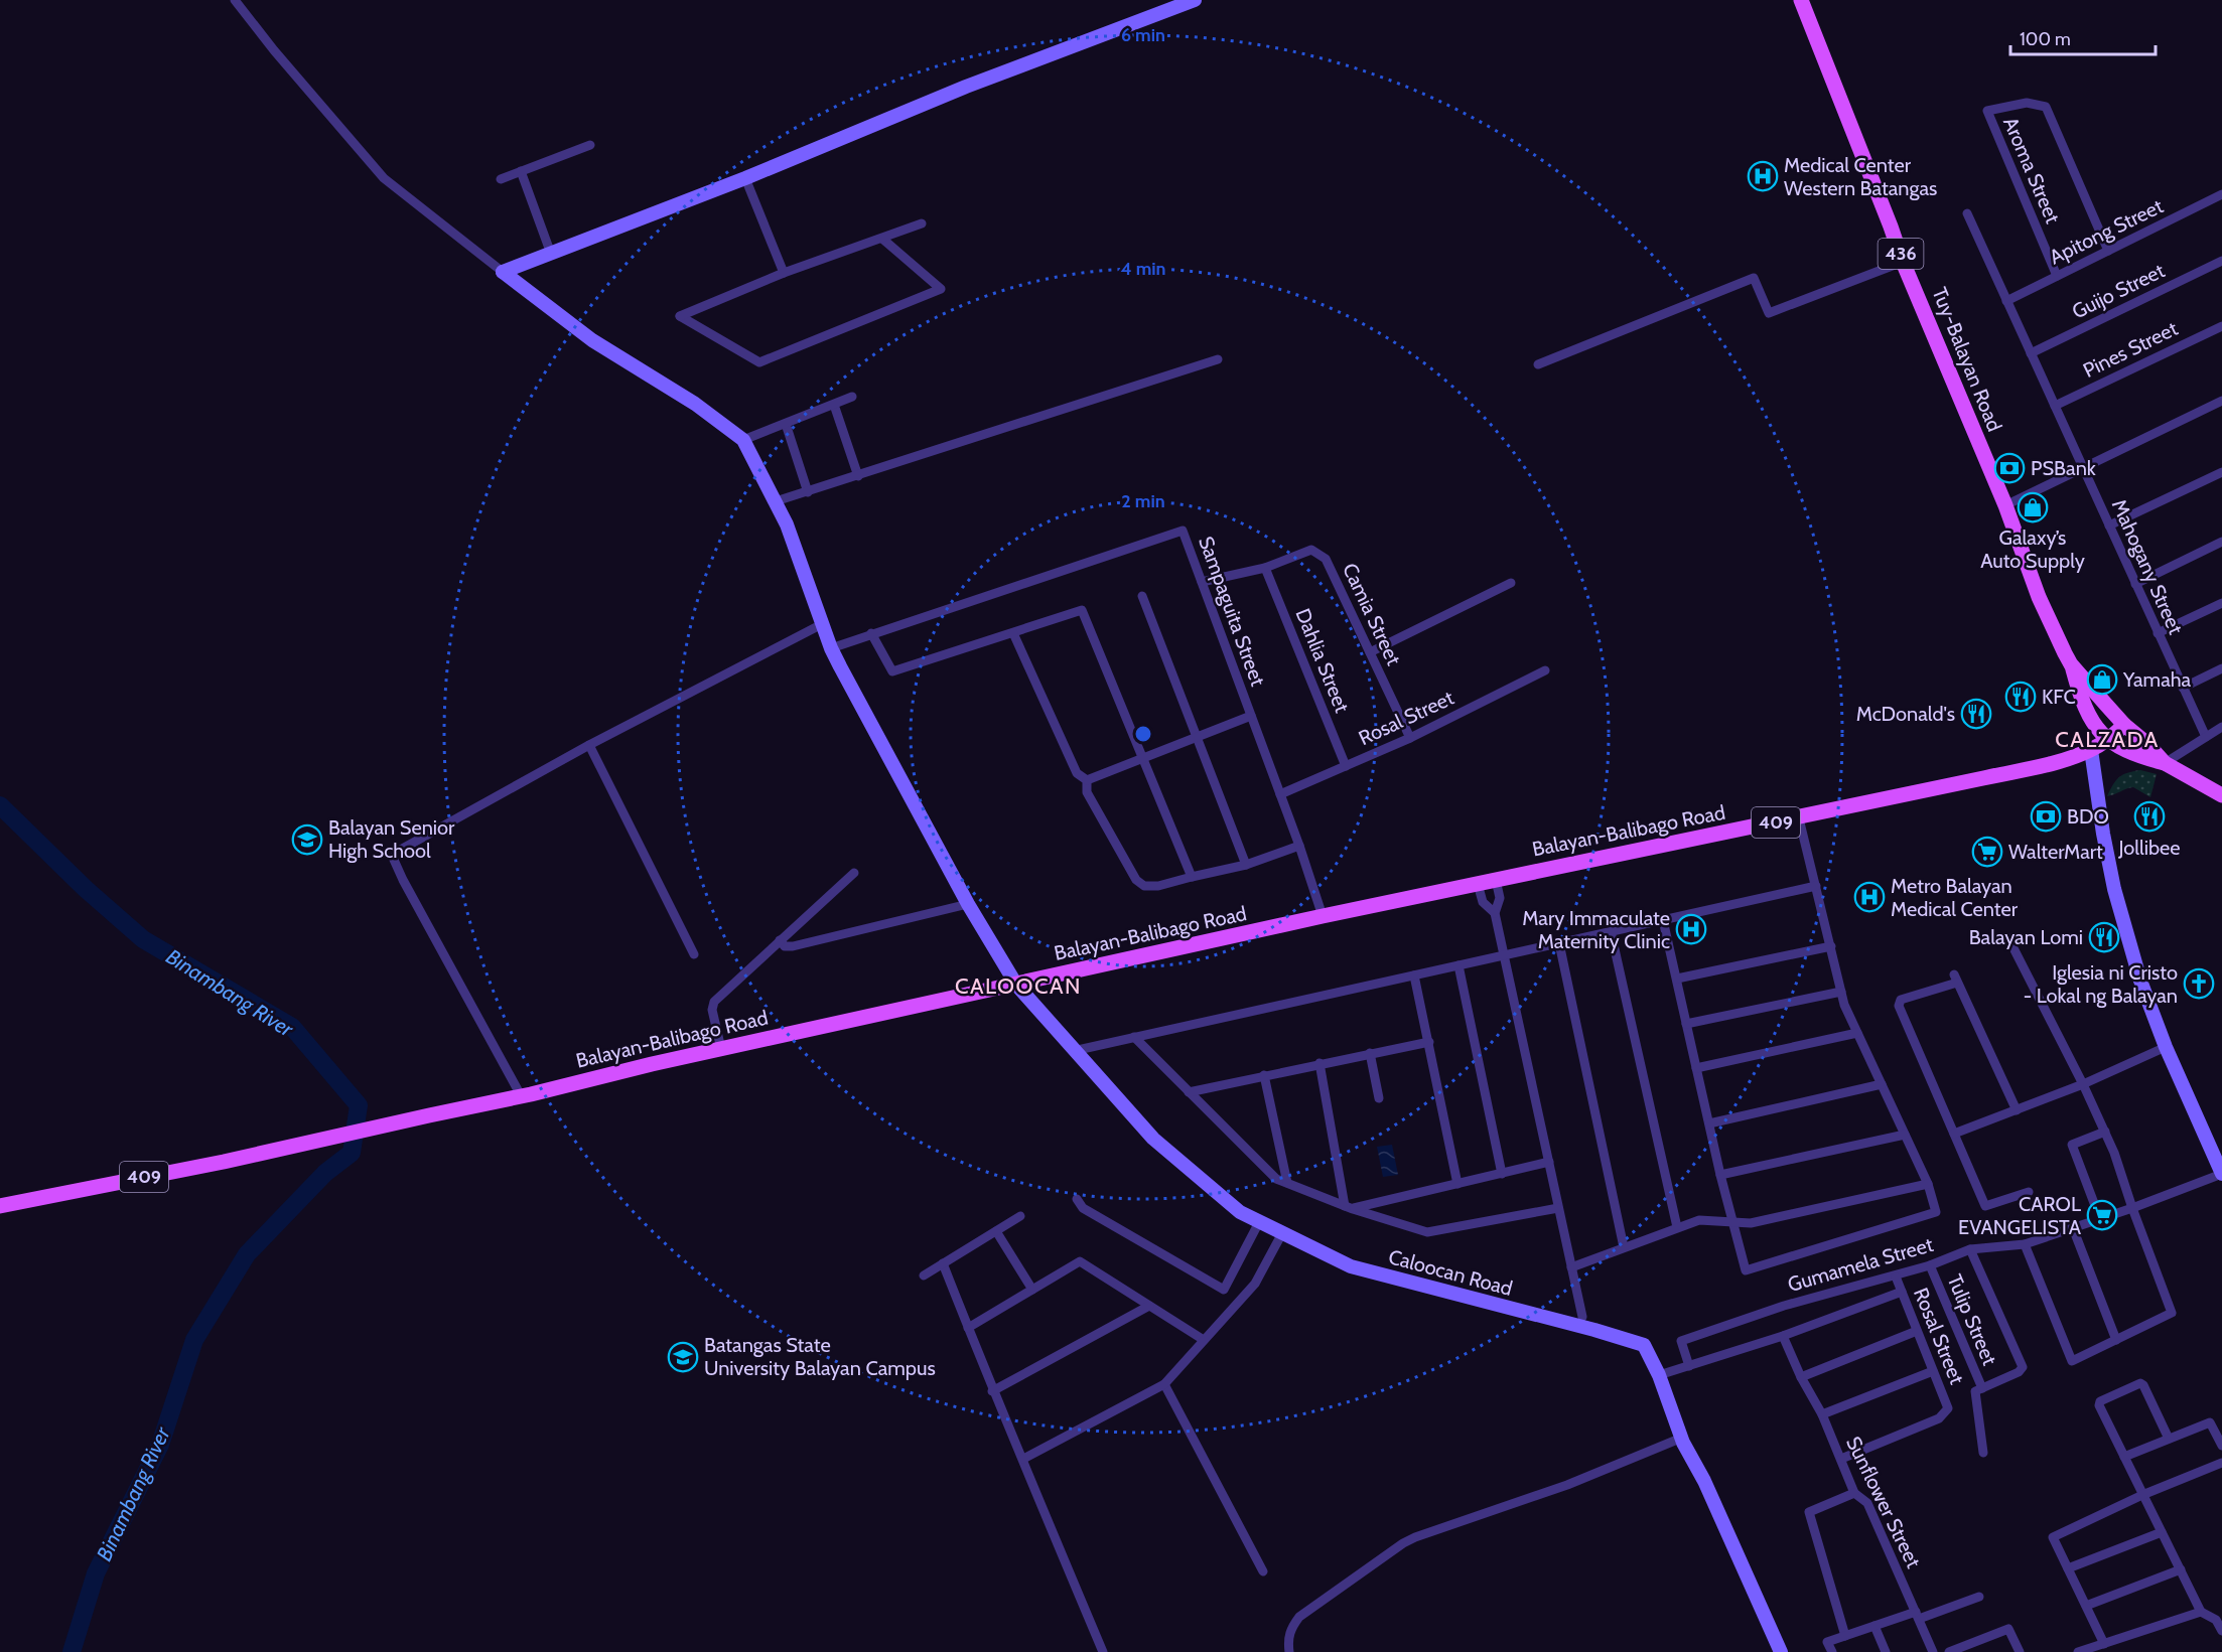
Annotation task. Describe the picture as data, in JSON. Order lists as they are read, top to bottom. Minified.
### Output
{"streets":{"main road":["436","Tuy-Balayan Road","409","Balayan-Balibago Road"],"street":["Aroma Street","Apitong Street","Guijo Street","Pines Street","Mahogany Street","Sampaguita Street","Camia Street","Dahlia Street","Rosal Street","Gumamela Street","Caloocan Road","Tulip Street","Sunflower Street"]},"crossings":[["Aroma Street","Apitong Street"],["Apitong Street","Mahogany Street"],["436","Tuy-Balayan Road"],["436","Balayan-Balibago Road"],["Guijo Street","Mahogany Street"],["Pines Street","Mahogany Street"],["Tuy-Balayan Road","Balayan-Balibago Road"],["Sampaguita Street","Camia Street"],["Sampaguita Street","Rosal Street"],["Sampaguita Street","Balayan-Balibago Road"],["Sampaguita Street","Caloocan Road"],["Camia Street","Dahlia Street"],["Camia Street","Rosal Street"],["Dahlia Street","Rosal Street"],["Rosal Street","Gumamela Street"],["Rosal Street","Sunflower Street"],["Balayan-Balibago Road","Caloocan Road"],["Gumamela Street","Tulip Street"]],"districts":["CALZADA","CALOOCAN"],"water":["Binambang River"],"places":{"hospital":["Medical Center Western Batangas","Metro Balayan Medical Center","Mary Immaculate Maternity Clinic"],"bank":["PSBank","BDO"],"shop":["Galaxy’s Auto Supply","Yamaha"],"restaurant":["KFC","McDonald's","Jollibee","Balayan Lomi"],"school or university":["Balayan Senior High School","Batangas State University Balayan Campus"],"supermarket":["WalterMart","CAROL EVANGELISTA"],"church":["Iglesia ni Cristo - Lokal ng Balayan"]},"scale_bar":"100 m","rings":["6 min","4 min","2 min"]}
